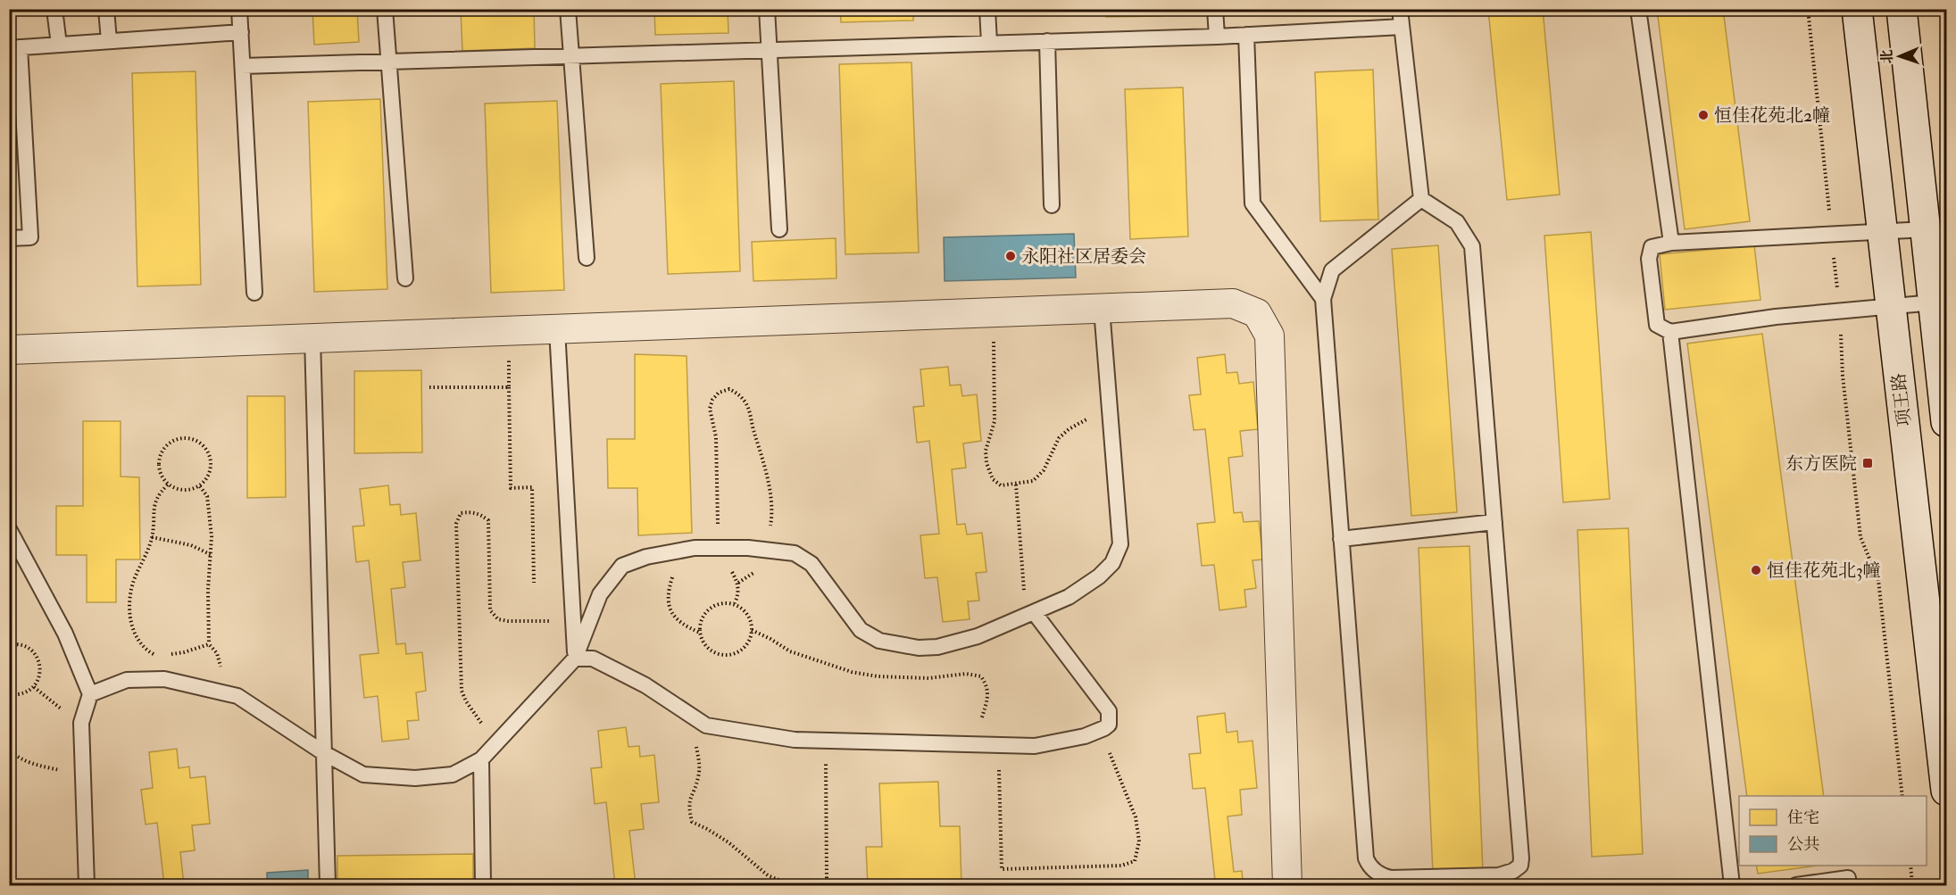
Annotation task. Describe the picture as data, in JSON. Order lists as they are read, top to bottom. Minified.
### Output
{"streets":{"main road":["项王路"]},"places":{"other":["恒佳花苑北2幢","永阳社区居委会","恒佳花苑北3幢"],"transit":["东方医院"]},"legend":["住宅","公共"],"north":"left"}
